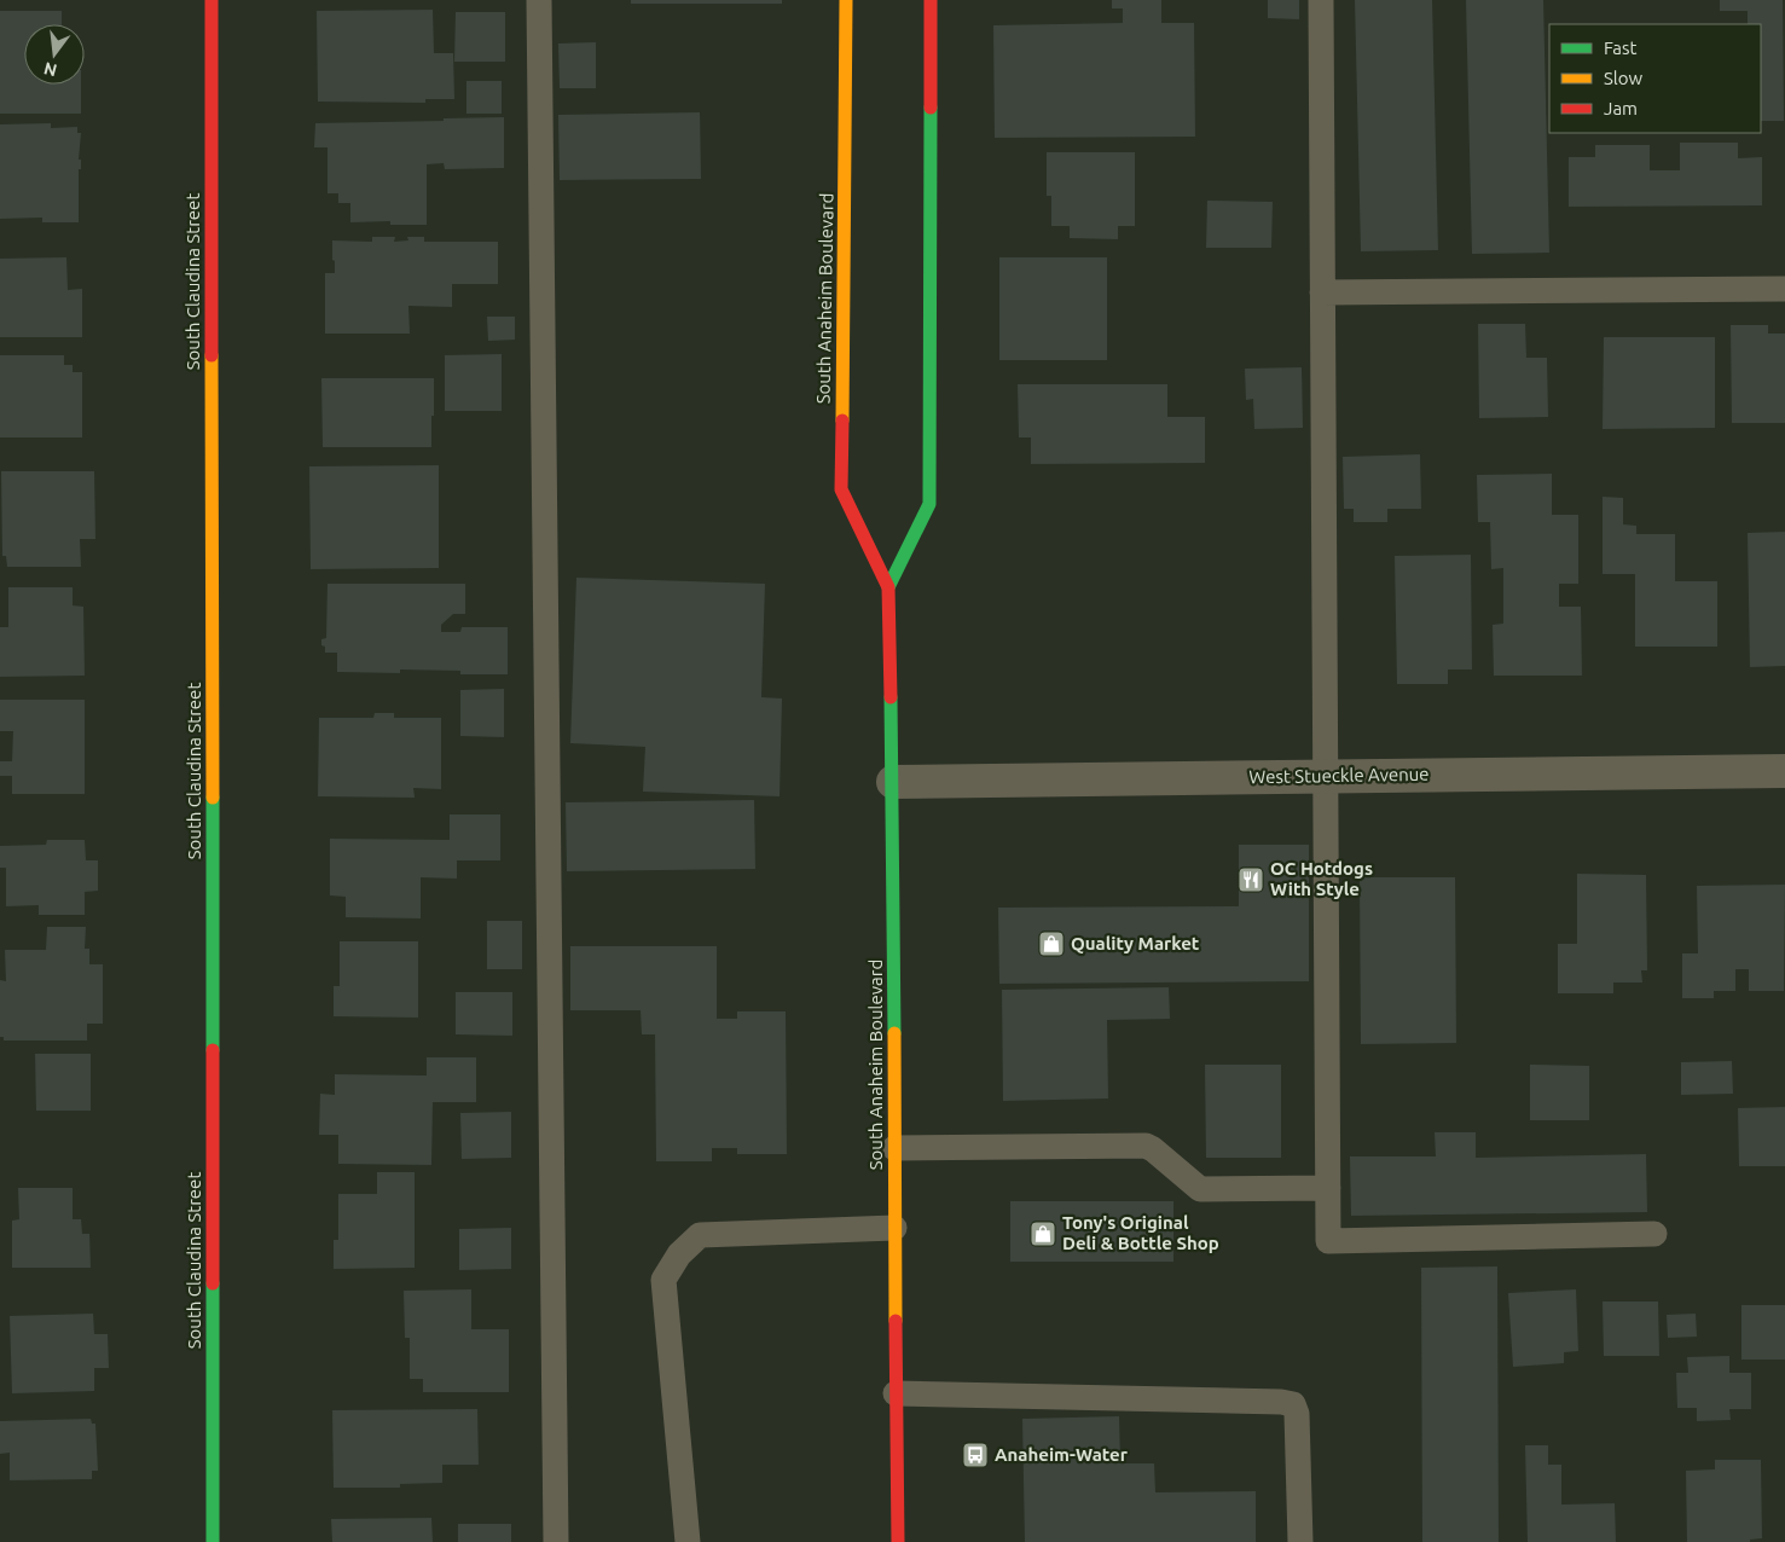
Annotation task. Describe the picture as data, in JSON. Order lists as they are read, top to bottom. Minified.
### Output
{"streets":{"main road":["South Claudina Street","South Anaheim Boulevard"],"street":["West Stueckle Avenue"]},"crossings":[["South Anaheim Boulevard","West Stueckle Avenue"]],"places":{"restaurant":["OC Hotdogs With Style"],"shop":["Quality Market","Tony's Original Deli & Bottle Shop"],"bus stop":["Anaheim-Water"]},"legend":["Fast","Slow","Jam"],"north":"bottom"}
